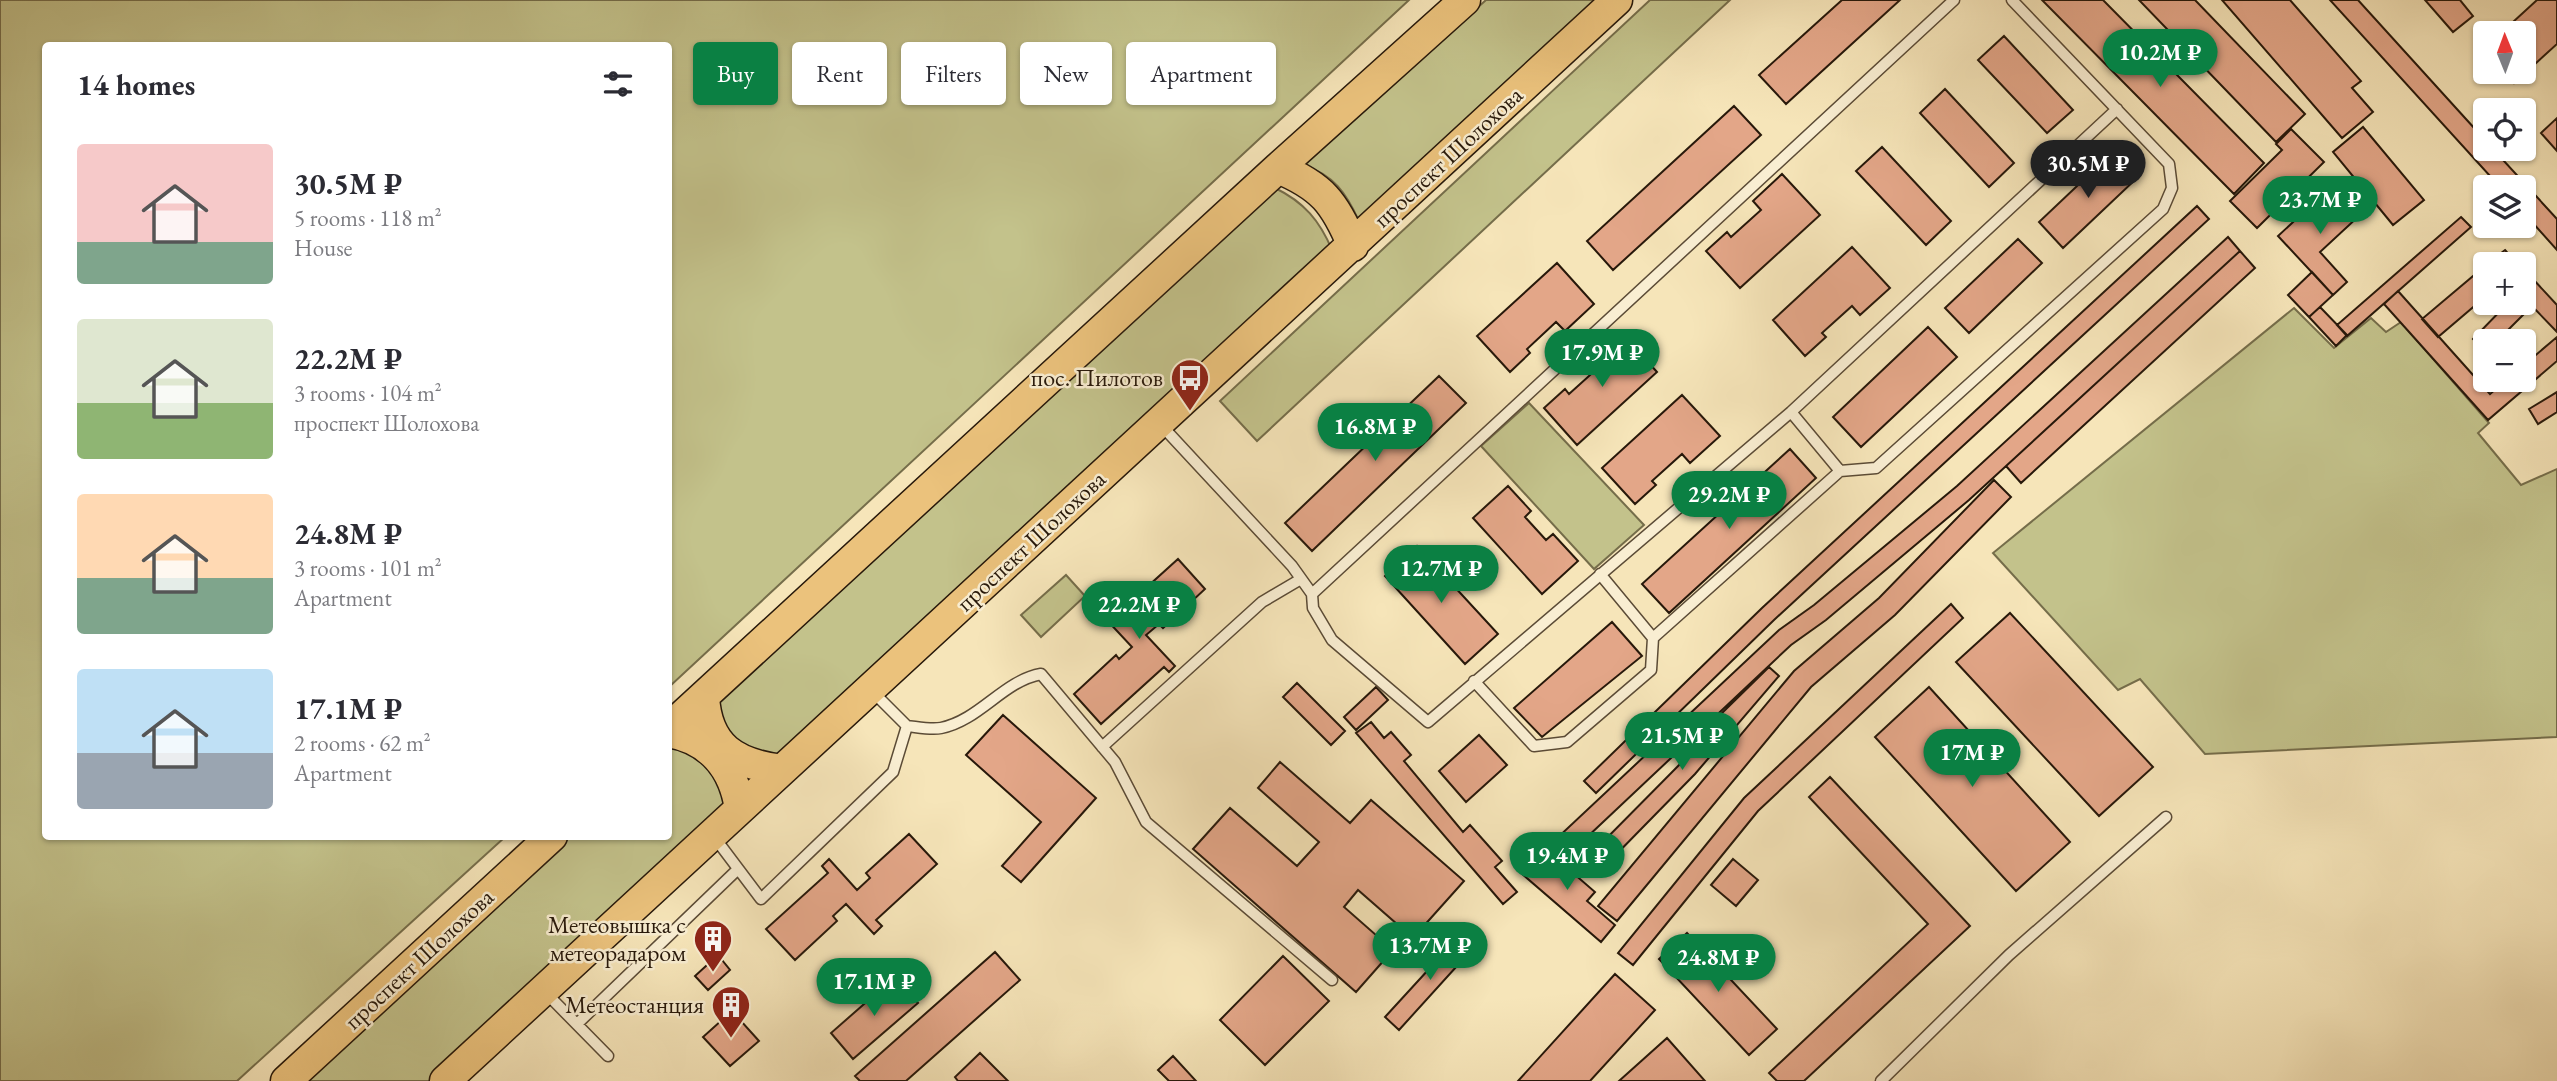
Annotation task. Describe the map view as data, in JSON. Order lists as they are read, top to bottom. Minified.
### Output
{"streets":{"main road":["проспект Шолохова"]},"places":{"bus stop":["пос. Пилотов"],"building":["Метеовышка с метеорадаром","Метеостанция"]},"north":"top","page":{"map_buttons":["+","−"],"price":["10.2M ₽","30.5M ₽","23.7M ₽","17.9M ₽","16.8M ₽","29.2M ₽","12.7M ₽","22.2M ₽","21.5M ₽","17M ₽","19.4M ₽","13.7M ₽","24.8M ₽","17.1M ₽"],"chip":["Buy","Rent","Filters","New","Apartment"],"heading":"14 homes","list":[{"name":"30.5M ₽","note":"5 rooms · 118 m² · House"},{"name":"22.2M ₽","note":"3 rooms · 104 m² · проспект Шолохова"},{"name":"24.8M ₽","note":"3 rooms · 101 m² · Apartment"},{"name":"17.1M ₽","note":"2 rooms · 62 m² · Apartment"}]}}
